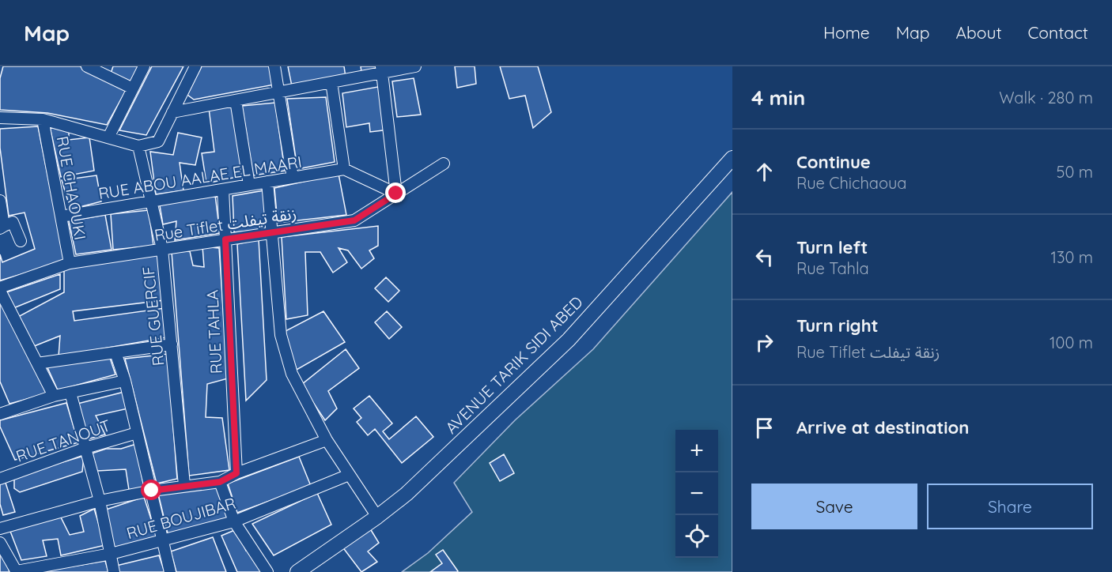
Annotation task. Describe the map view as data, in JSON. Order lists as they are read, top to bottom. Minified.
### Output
{"streets":{"street":["RUE ABOU AALAE EL MAARI","RUE CHAOUKI","Rue Tiflet زنقة تيفلت","RUE GUERCIF","RUE TAHLA","AVENUE TARIK SIDI ABED","RUE TANOUT","RUE BOUJIBAR"]},"crossings":[["RUE ABOU AALAE EL MAARI","RUE CHAOUKI"],["RUE ABOU AALAE EL MAARI","RUE GUERCIF"],["RUE ABOU AALAE EL MAARI","RUE TAHLA"],["RUE CHAOUKI","Rue Tiflet زنقة تيفلت"],["Rue Tiflet زنقة تيفلت","RUE GUERCIF"],["Rue Tiflet زنقة تيفلت","RUE TAHLA"]],"page":{"header":"Map","nav":["Home","Map","About","Contact"],"heading":["4 min","Walk · 280 m"],"list":[["Continue","Rue Chichaoua","50 m"],["Turn left","Rue Tahla","130 m"],["Turn right","Rue Tiflet زنقة تيفلت","100 m"],"Arrive at destination"],"map_buttons":["+","−"],"buttons":["Save","Share"]}}
